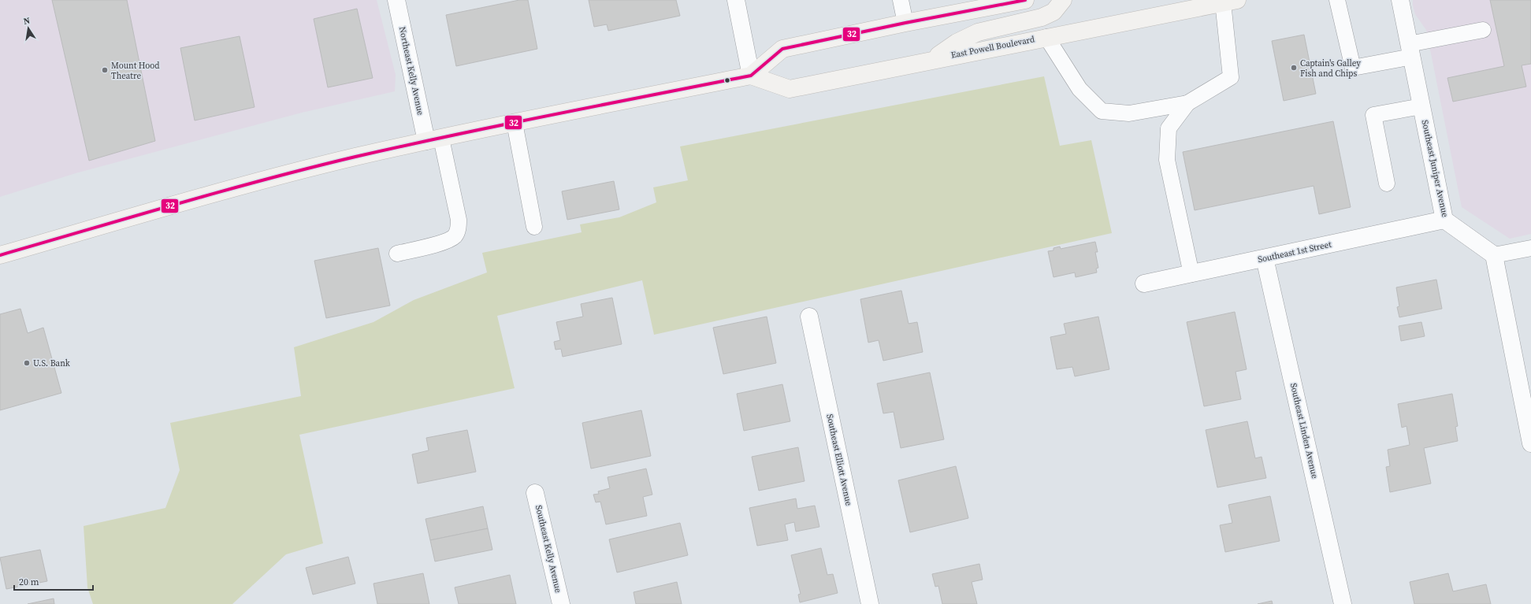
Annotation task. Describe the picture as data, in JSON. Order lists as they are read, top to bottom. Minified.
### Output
{"streets":{"main road":["East Powell Boulevard"],"street":["Northeast Kelly Avenue","Southeast Juniper Avenue","Southeast 1st Street","Southeast Linden Avenue","Southeast Elliott Avenue","Southeast Kelly Avenue"]},"crossings":[["Southeast Juniper Avenue","Southeast 1st Street"],["Southeast 1st Street","Southeast Linden Avenue"]],"places":["Captain's Galley Fish and Chips","Mount Hood Theatre","U.S. Bank"],"lines":["transit line 32"],"scale_bar":"20 m","north":"top"}
